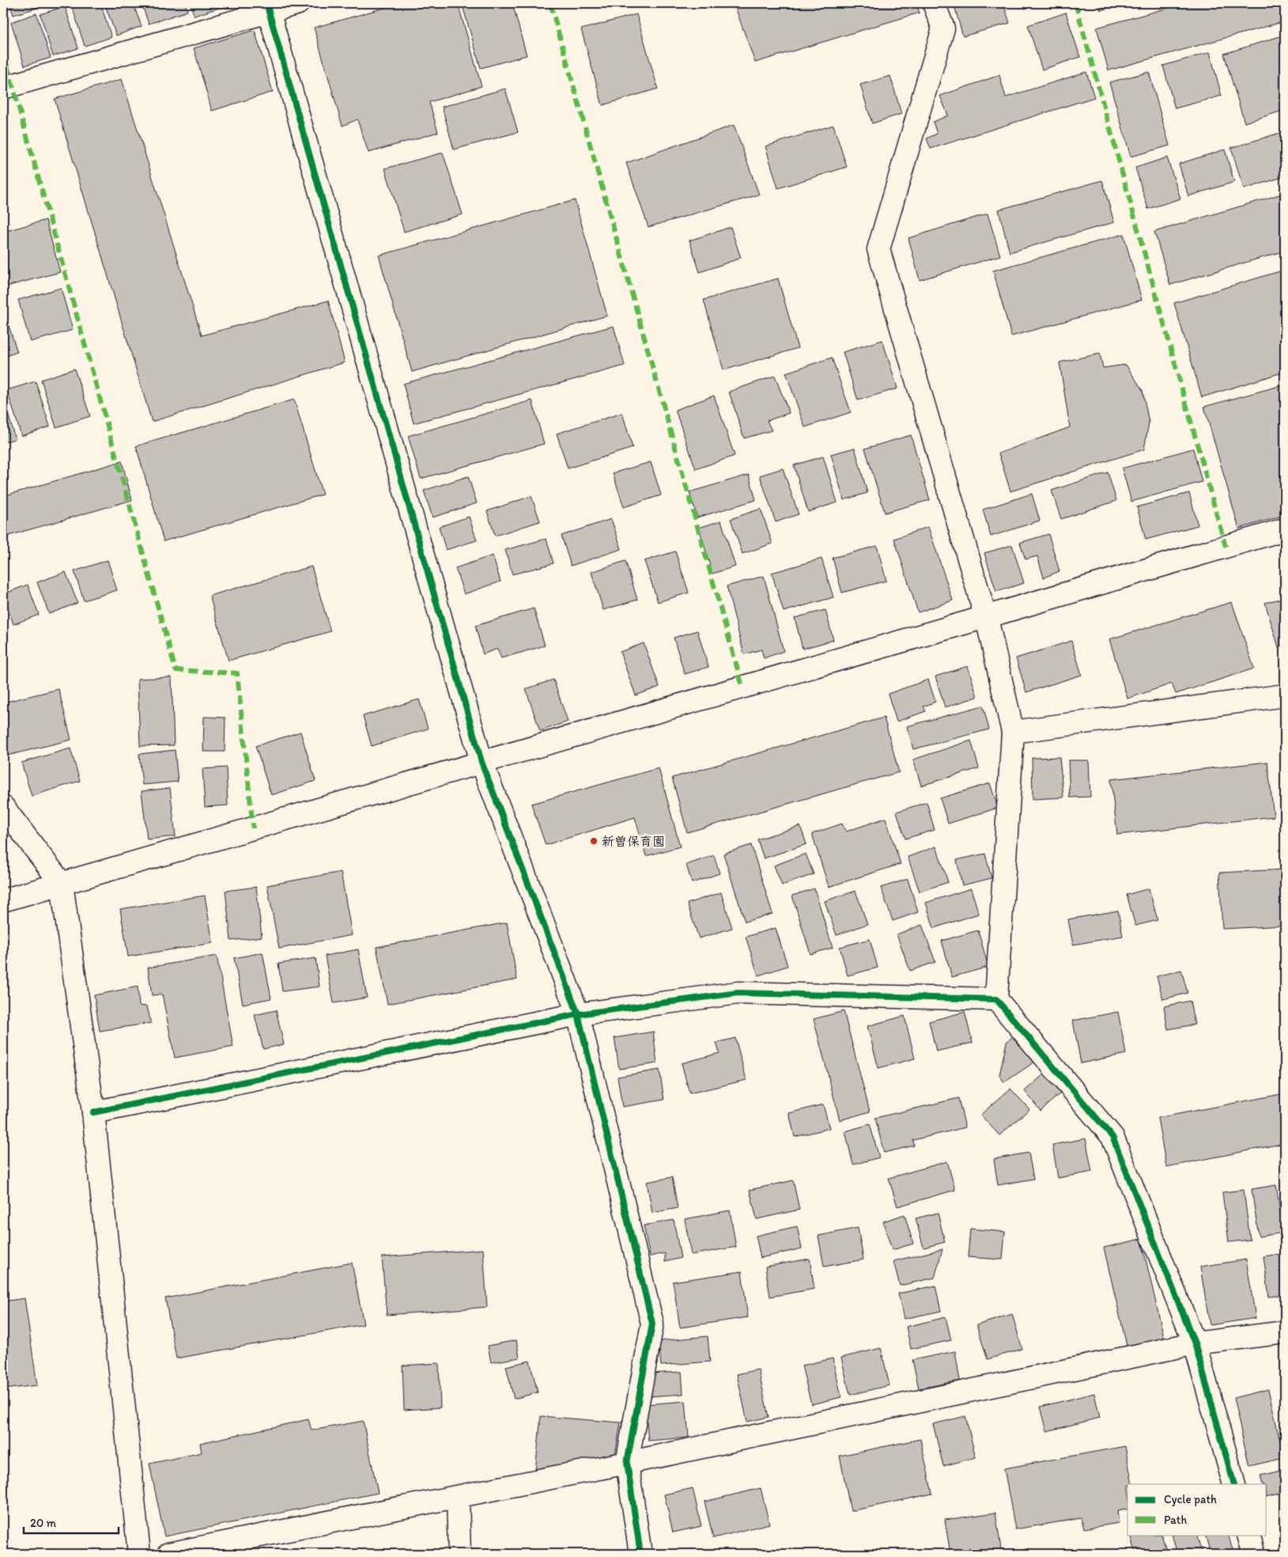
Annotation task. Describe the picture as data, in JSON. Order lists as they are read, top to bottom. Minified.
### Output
{"places":["新曽保育園"],"legend":["Cycle path","Path"],"scale_bar":"20 m"}
